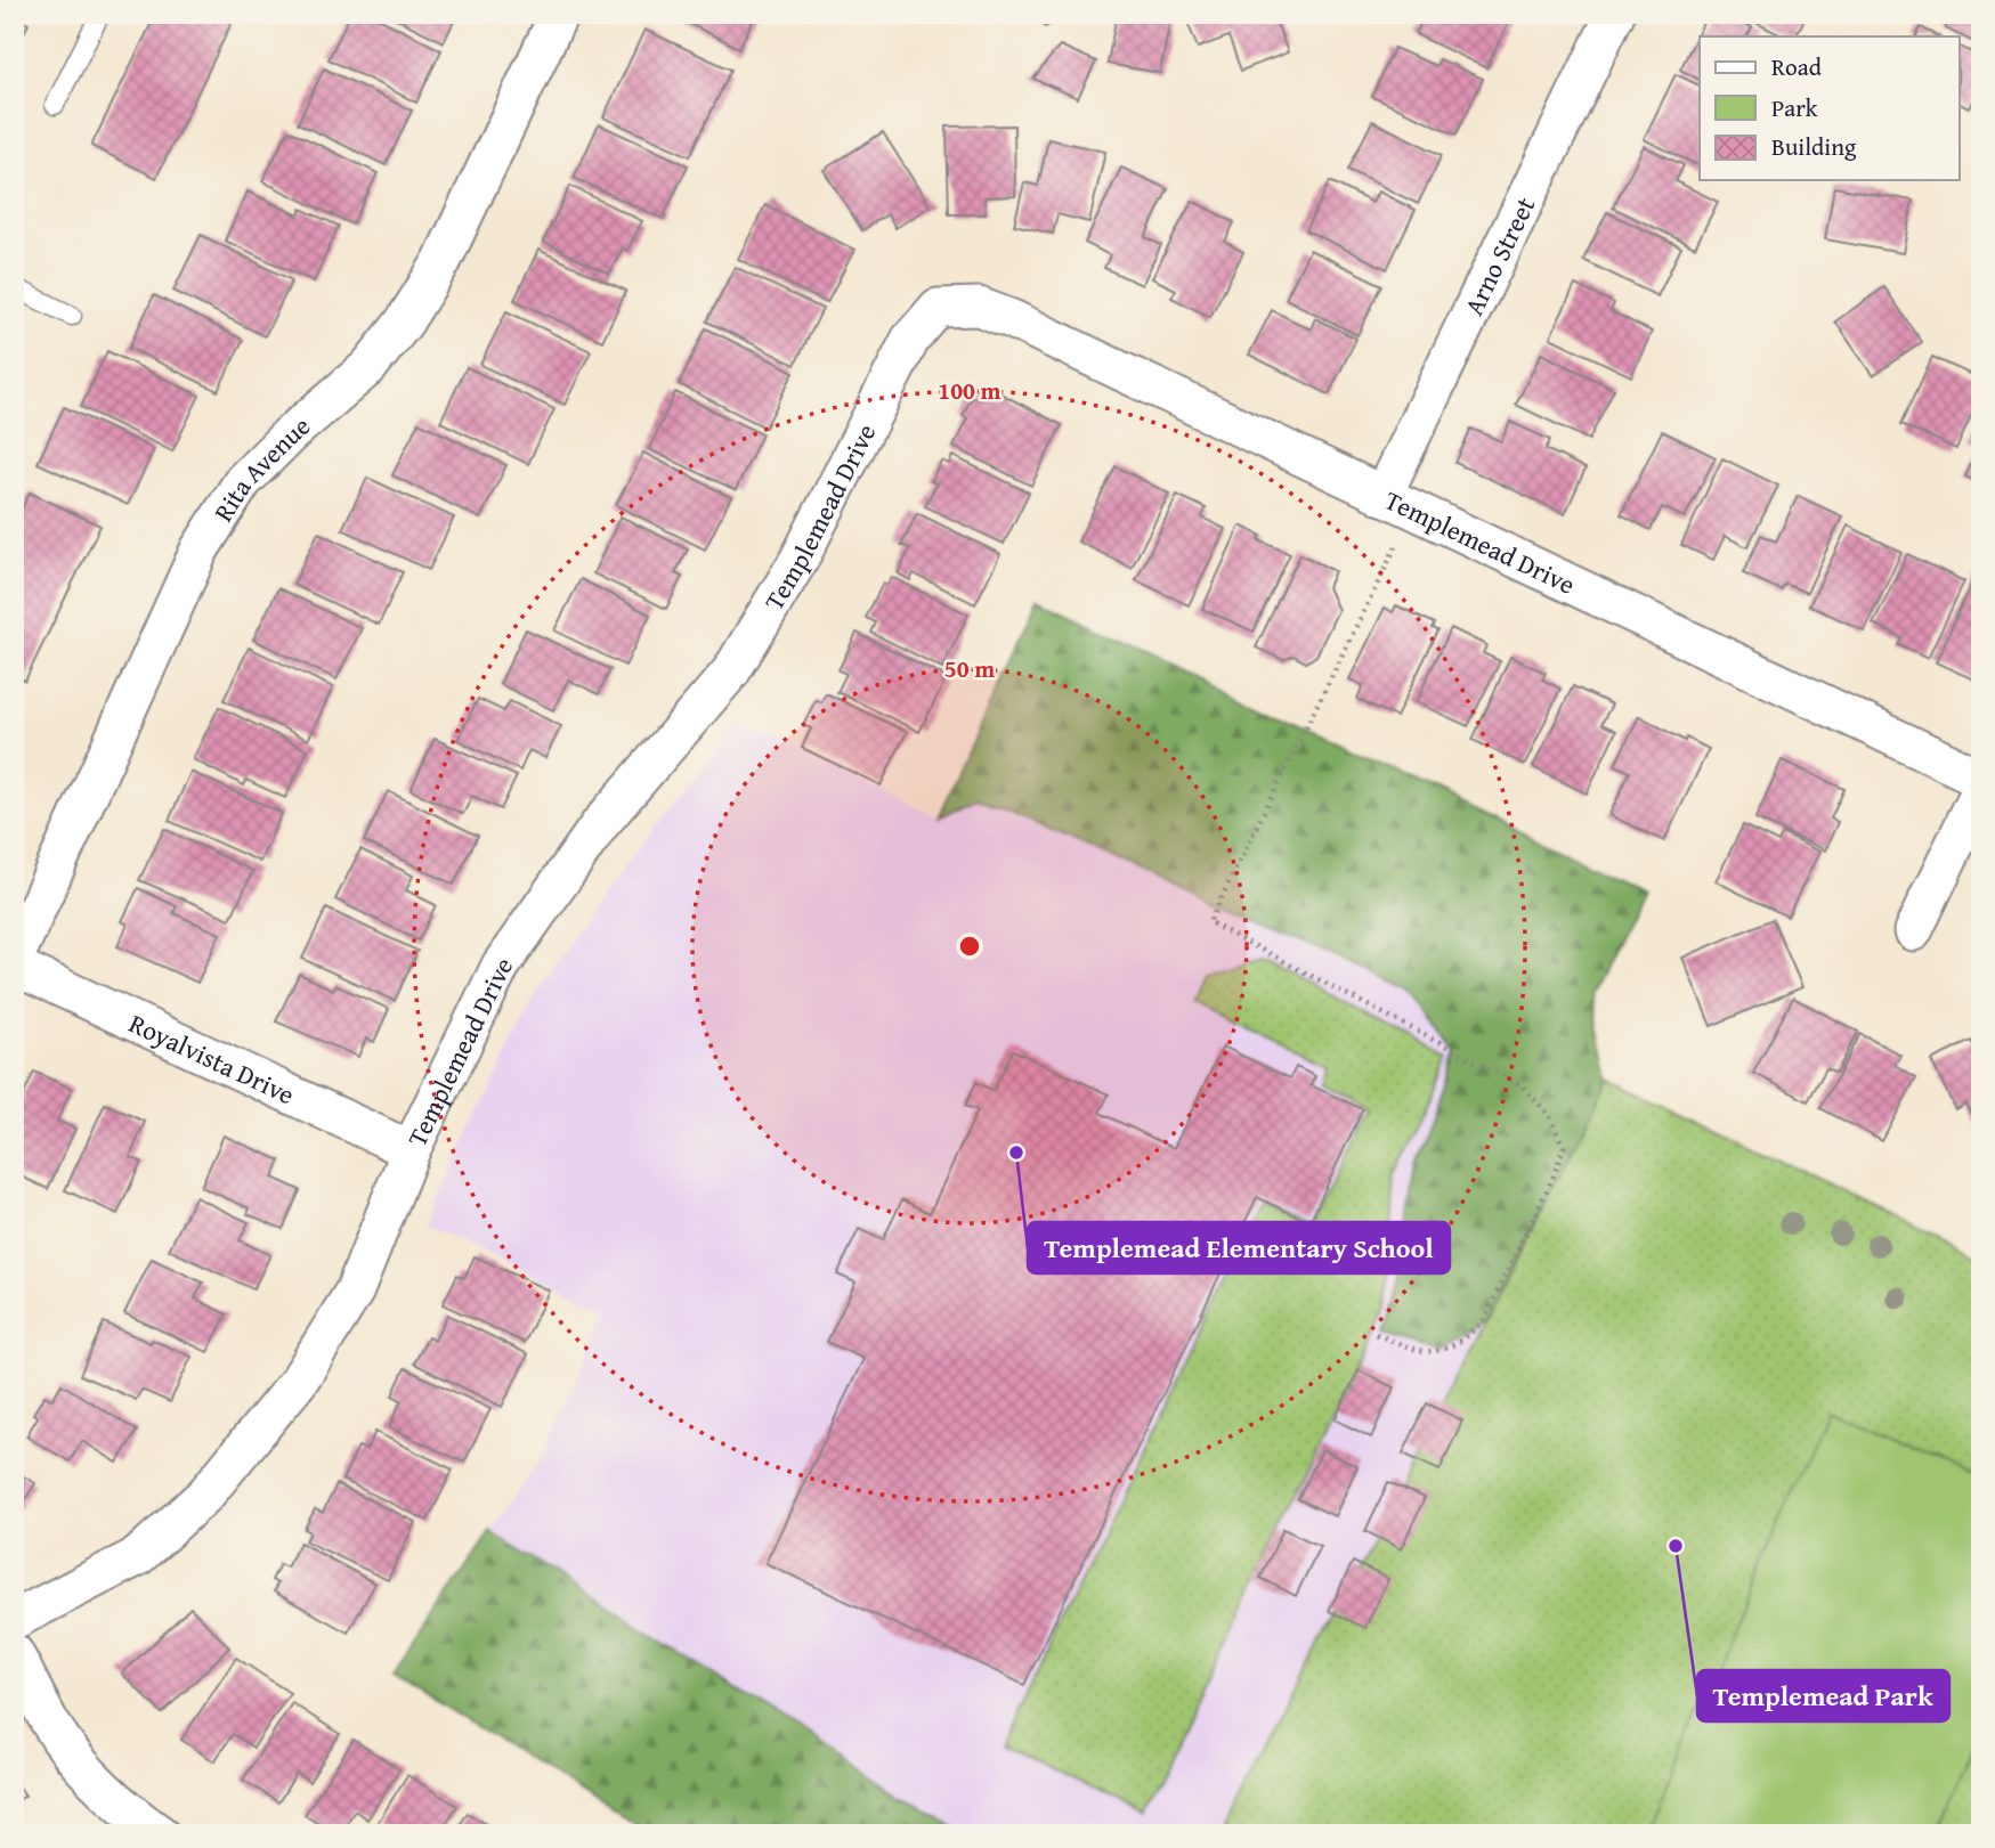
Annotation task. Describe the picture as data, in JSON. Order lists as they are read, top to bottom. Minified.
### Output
{"streets":{"street":["Arno Street","Rita Avenue","Templemead Drive","Royalvista Drive"]},"crossings":[["Arno Street","Templemead Drive"],["Rita Avenue","Royalvista Drive"],["Templemead Drive","Royalvista Drive"]],"places":["Templemead Elementary School","Templemead Park"],"legend":["Road","Park","Building"],"rings":["100 m","50 m"]}
